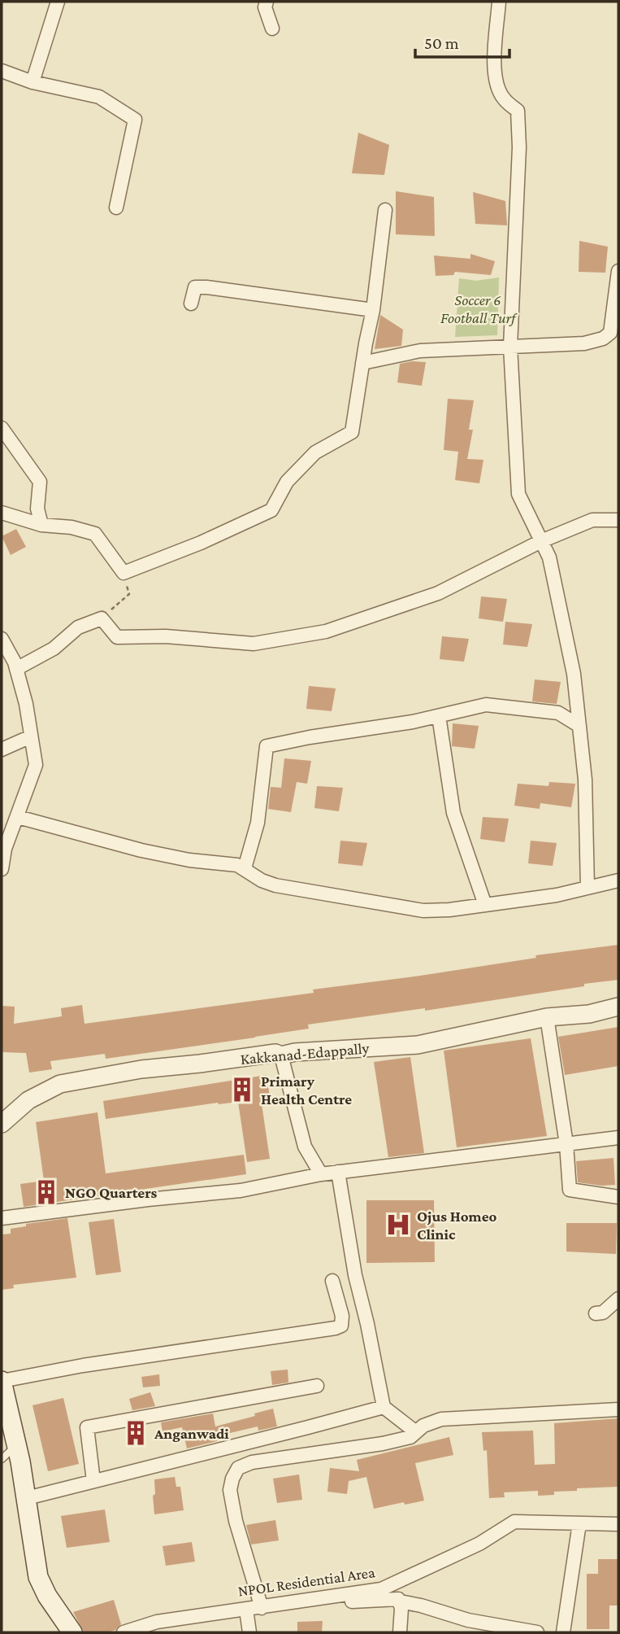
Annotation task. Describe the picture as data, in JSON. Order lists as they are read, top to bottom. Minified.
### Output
{"streets":{"street":["Kakkanad-Edappally","NPOL Residential Area"]},"parks":["Soccer 6 Football Turf"],"places":{"building":["Primary Health Centre","NGO Quarters","Anganwadi"],"hospital":["Ojus Homeo Clinic"]},"scale_bar":"50 m"}
